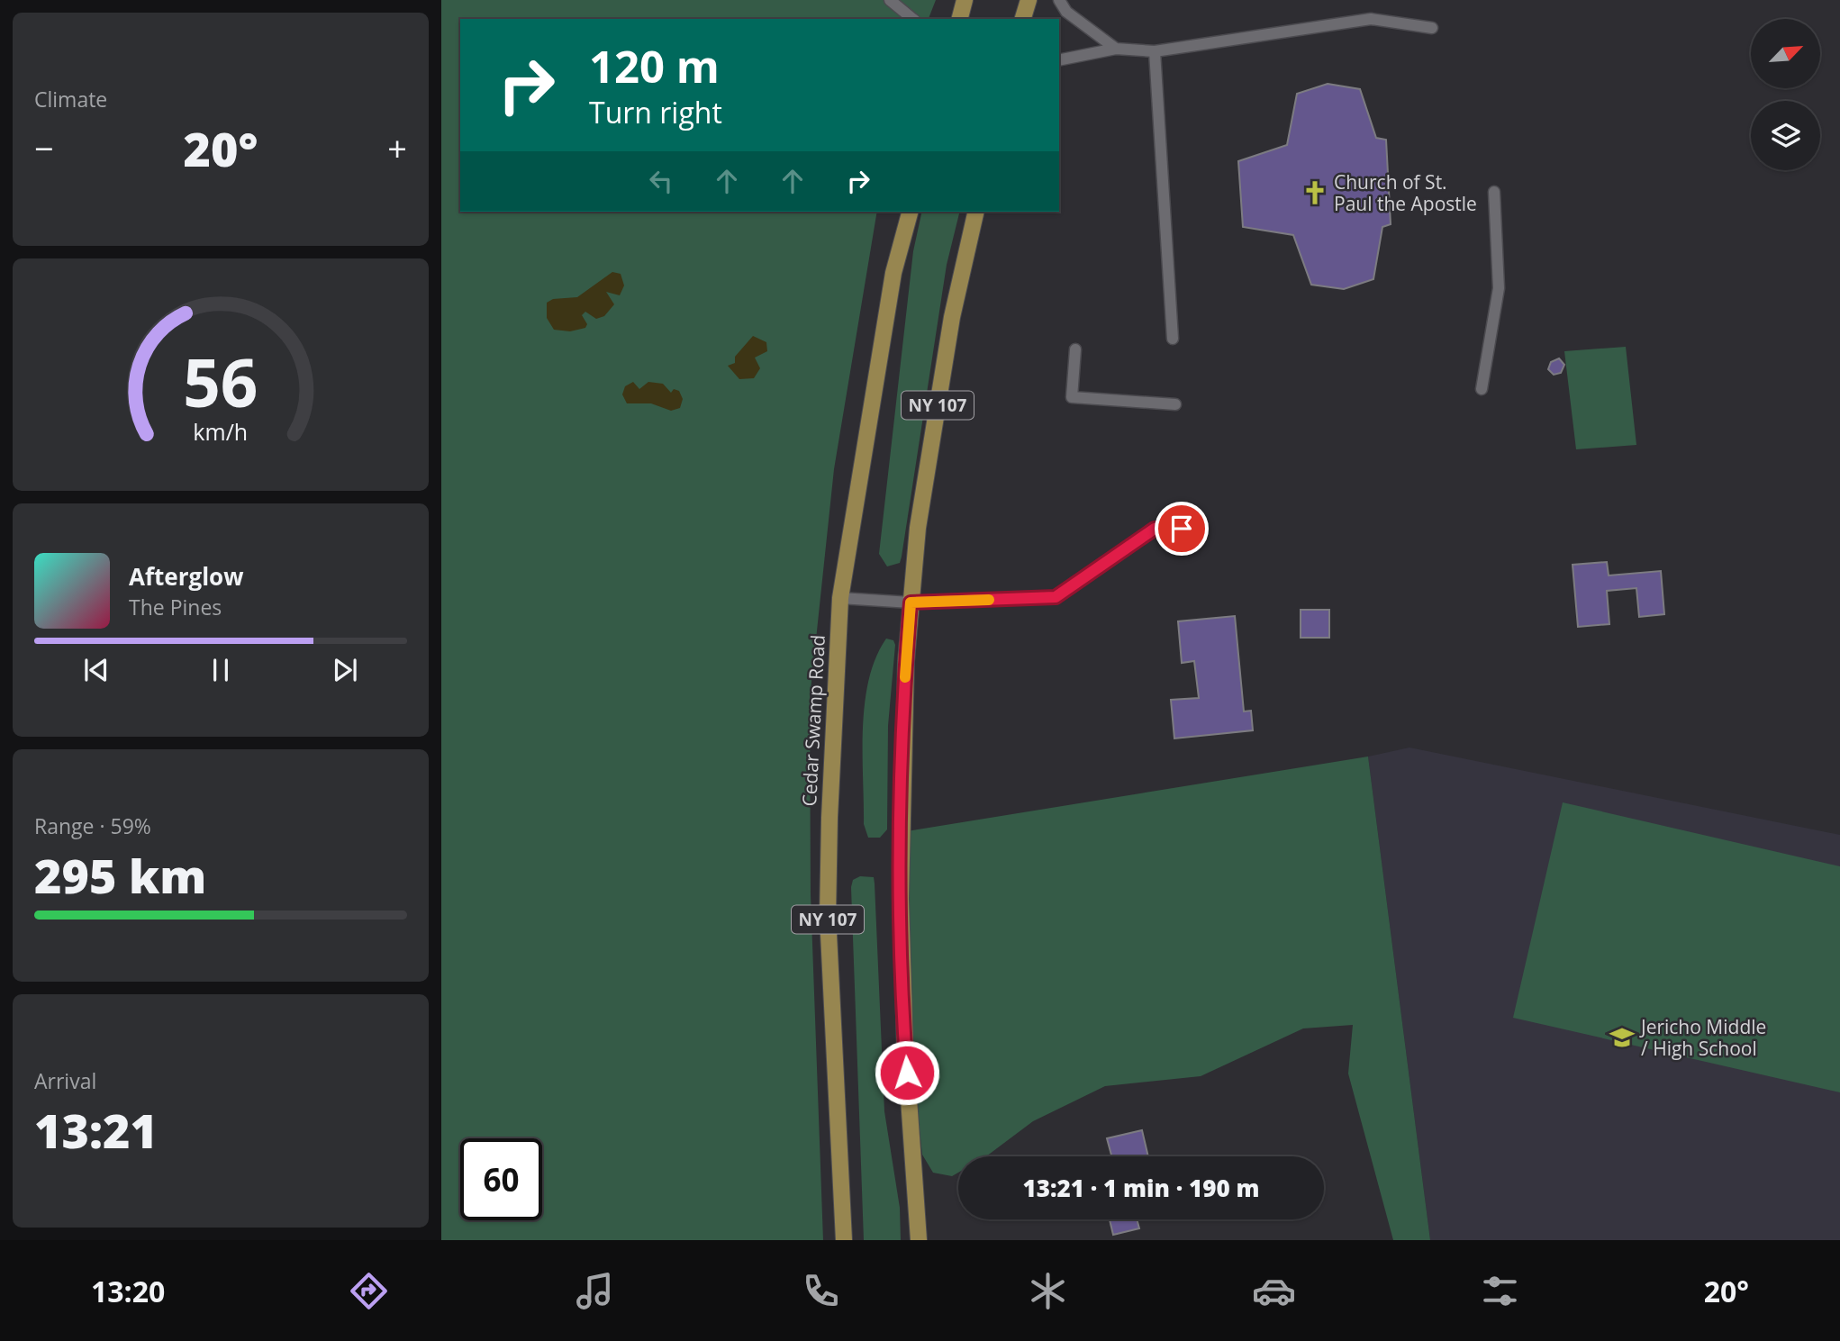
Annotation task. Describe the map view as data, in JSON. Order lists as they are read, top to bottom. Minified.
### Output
{"streets":{"main road":["NY 107","Cedar Swamp Road"]},"places":{"church":["Church of St. Paul the Apostle"],"school or university":["Jericho Middle / High School"]},"north":"top right","page":{"tile":["Climate",["Range · 59%","295 km"],["Arrival","13:21"]],"turn":["120 m","Turn right"],"heat":["−","20°","+"],"song":["Afterglow","The Pines"],"limit":"60","trip":"13:21 · 1 min · 190 m","tabs":["13:20","20°"],"gauge":["56","km/h"]}}
